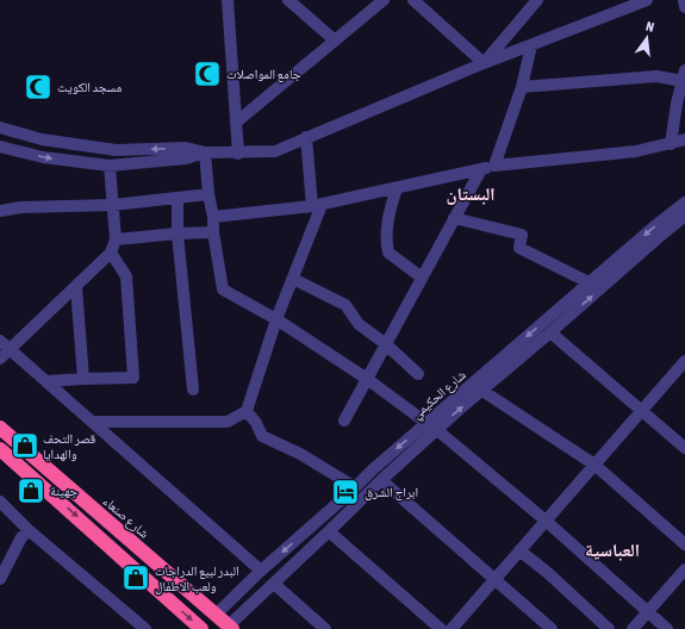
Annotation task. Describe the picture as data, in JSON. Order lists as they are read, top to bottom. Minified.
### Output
{"streets":{"highway":["شارع صنعاء"],"street":["شارع الحكيمي"]},"crossings":[["شارع الحكيمي","شارع صنعاء"]],"districts":["البستان","العباسية"],"places":{"mosque":["جامع المواصلات","مسجد الكويت"],"shop":["قصر التحف والهدايا","جهينة","البدر لبيع الدراجات ولعب الاطفال"],"hotel":["ابراج الشرق"]},"north":"top"}
